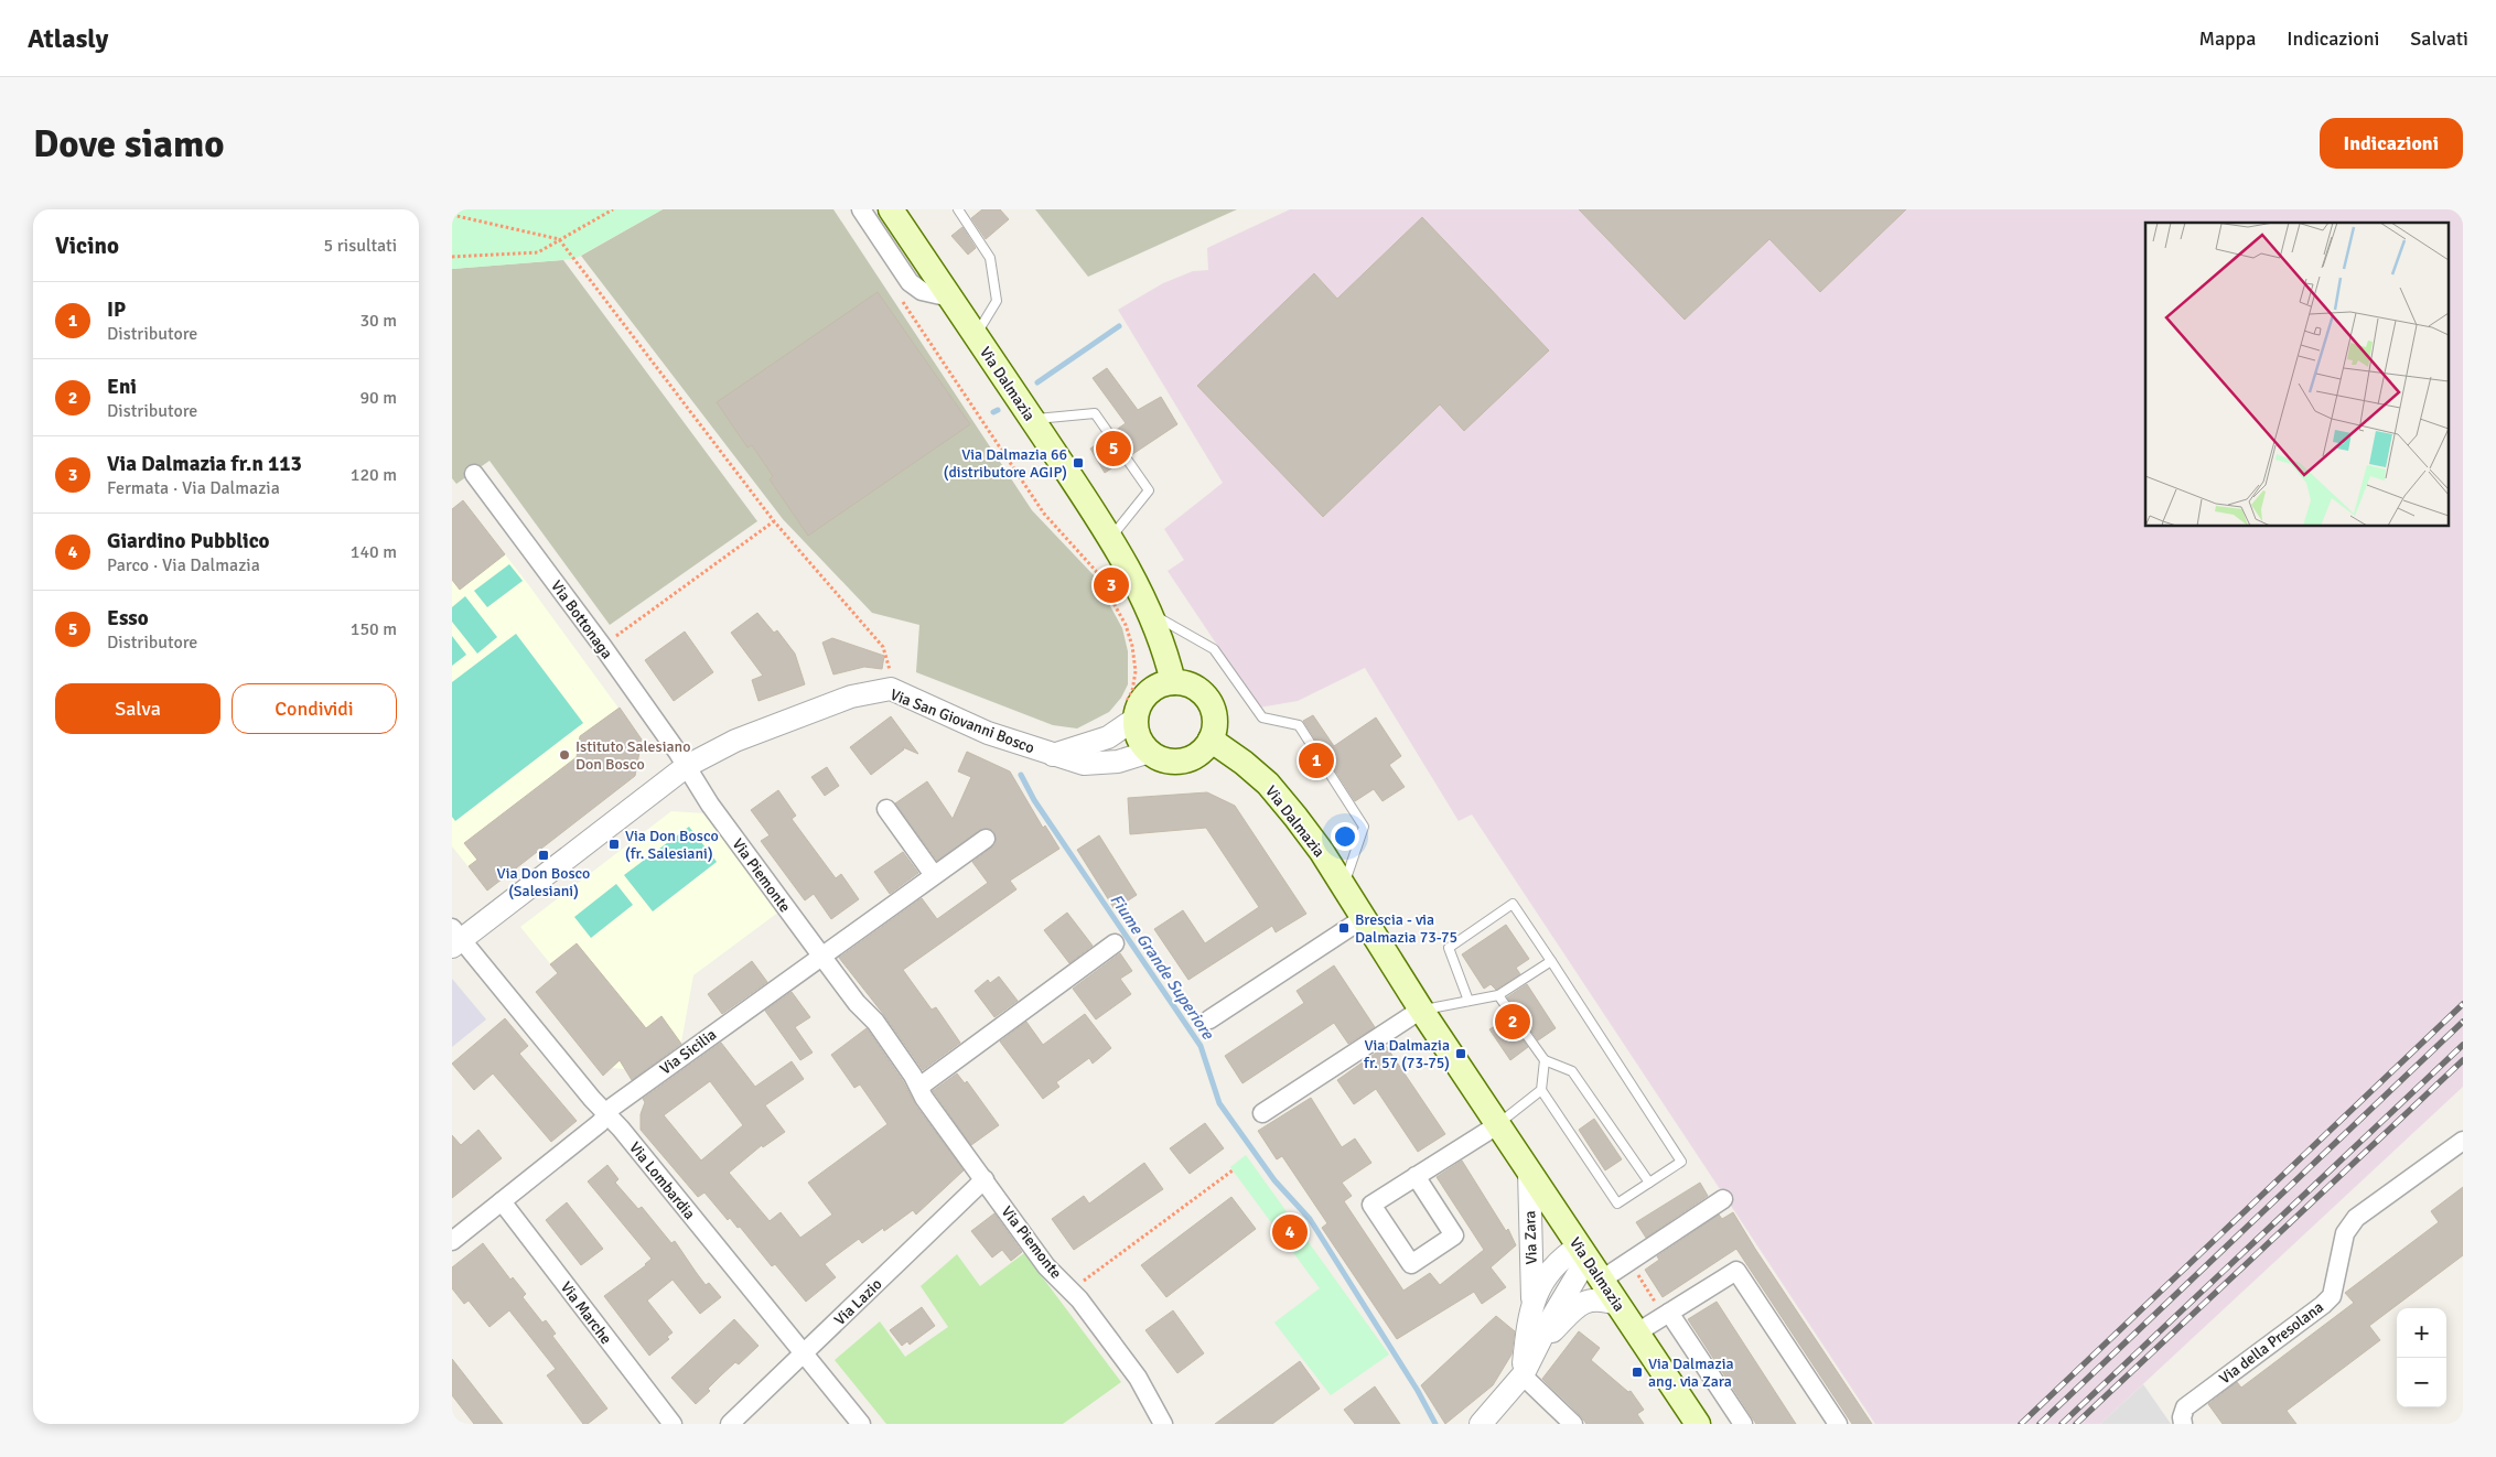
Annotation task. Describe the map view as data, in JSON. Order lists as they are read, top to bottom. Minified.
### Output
{"streets":{"main road":["Via Dalmazia"],"street":["Via Bottonaga","Via San Giovanni Bosco","Via Piemonte","Via Sicilia","Via Lombardia","Via Zara","Via Lazio","Via Marche","Via della Presolana"]},"crossings":[["Via Dalmazia","Via San Giovanni Bosco"],["Via Dalmazia","Via Zara"],["Via Bottonaga","Via San Giovanni Bosco"],["Via Bottonaga","Via Piemonte"],["Via San Giovanni Bosco","Via Piemonte"],["Via San Giovanni Bosco","Via Lombardia"],["Via Piemonte","Via Sicilia"],["Via Piemonte","Via Lazio"],["Via Sicilia","Via Lombardia"],["Via Sicilia","Via Marche"],["Via Lombardia","Via Lazio"]],"water":["Fiume Grande Superiore"],"places":{"transit":["Via Dalmazia 66 (distributore AGIP)","Via Don Bosco (fr. Salesiani)","Via Don Bosco (Salesiani)","Brescia - via Dalmazia 73-75","Via Dalmazia fr. 57 (73-75)","Via Dalmazia ang. via Zara"],"other":["Istituto Salesiano Don Bosco"]},"page":{"header":"Atlasly","nav":["Mappa","Indicazioni","Salvati"],"buttons":["Indicazioni",["Salva","Condividi"]],"title":"Dove siamo","heading":["Vicino","5 risultati"],"list":[{"mark":"1","name":"IP","note":"Distributore","value":"30 m"},{"mark":"2","name":"Eni","note":"Distributore","value":"90 m"},{"mark":"3","name":"Via Dalmazia fr.n 113","note":"Fermata · Via Dalmazia","value":"120 m"},{"mark":"4","name":"Giardino Pubblico","note":"Parco · Via Dalmazia","value":"140 m"},{"mark":"5","name":"Esso","note":"Distributore","value":"150 m"}],"pins":["5","3","1","2","4"],"map_buttons":["+","−"]}}
